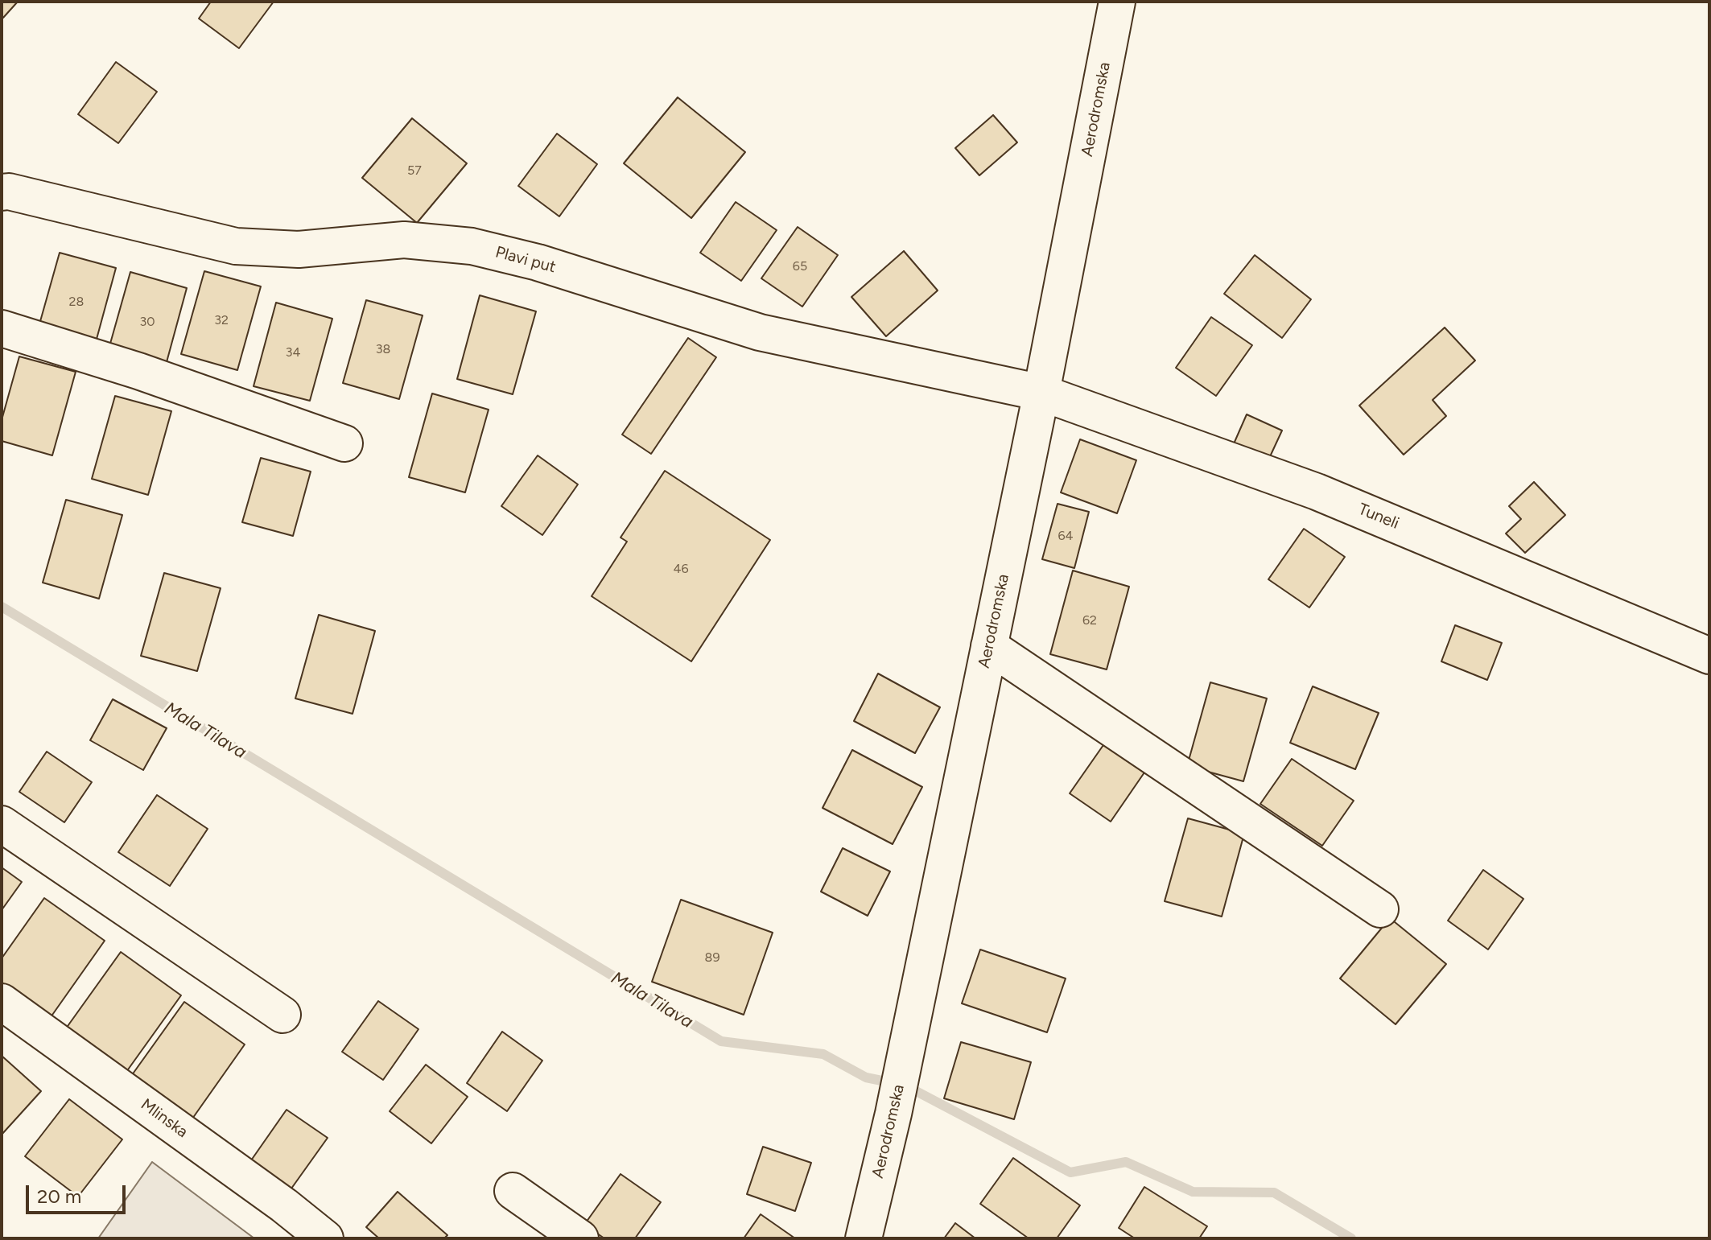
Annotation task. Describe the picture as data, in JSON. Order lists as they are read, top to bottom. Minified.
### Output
{"streets":{"street":["Aerodromska","Plavi put","Tuneli","Mlinska"]},"crossings":[["Aerodromska","Plavi put"],["Aerodromska","Tuneli"],["Plavi put","Tuneli"]],"water":["Mala Tilava"],"house_numbers":["57","65","28","32","30","38","34","64","46","62","89"],"scale_bar":"20 m"}
